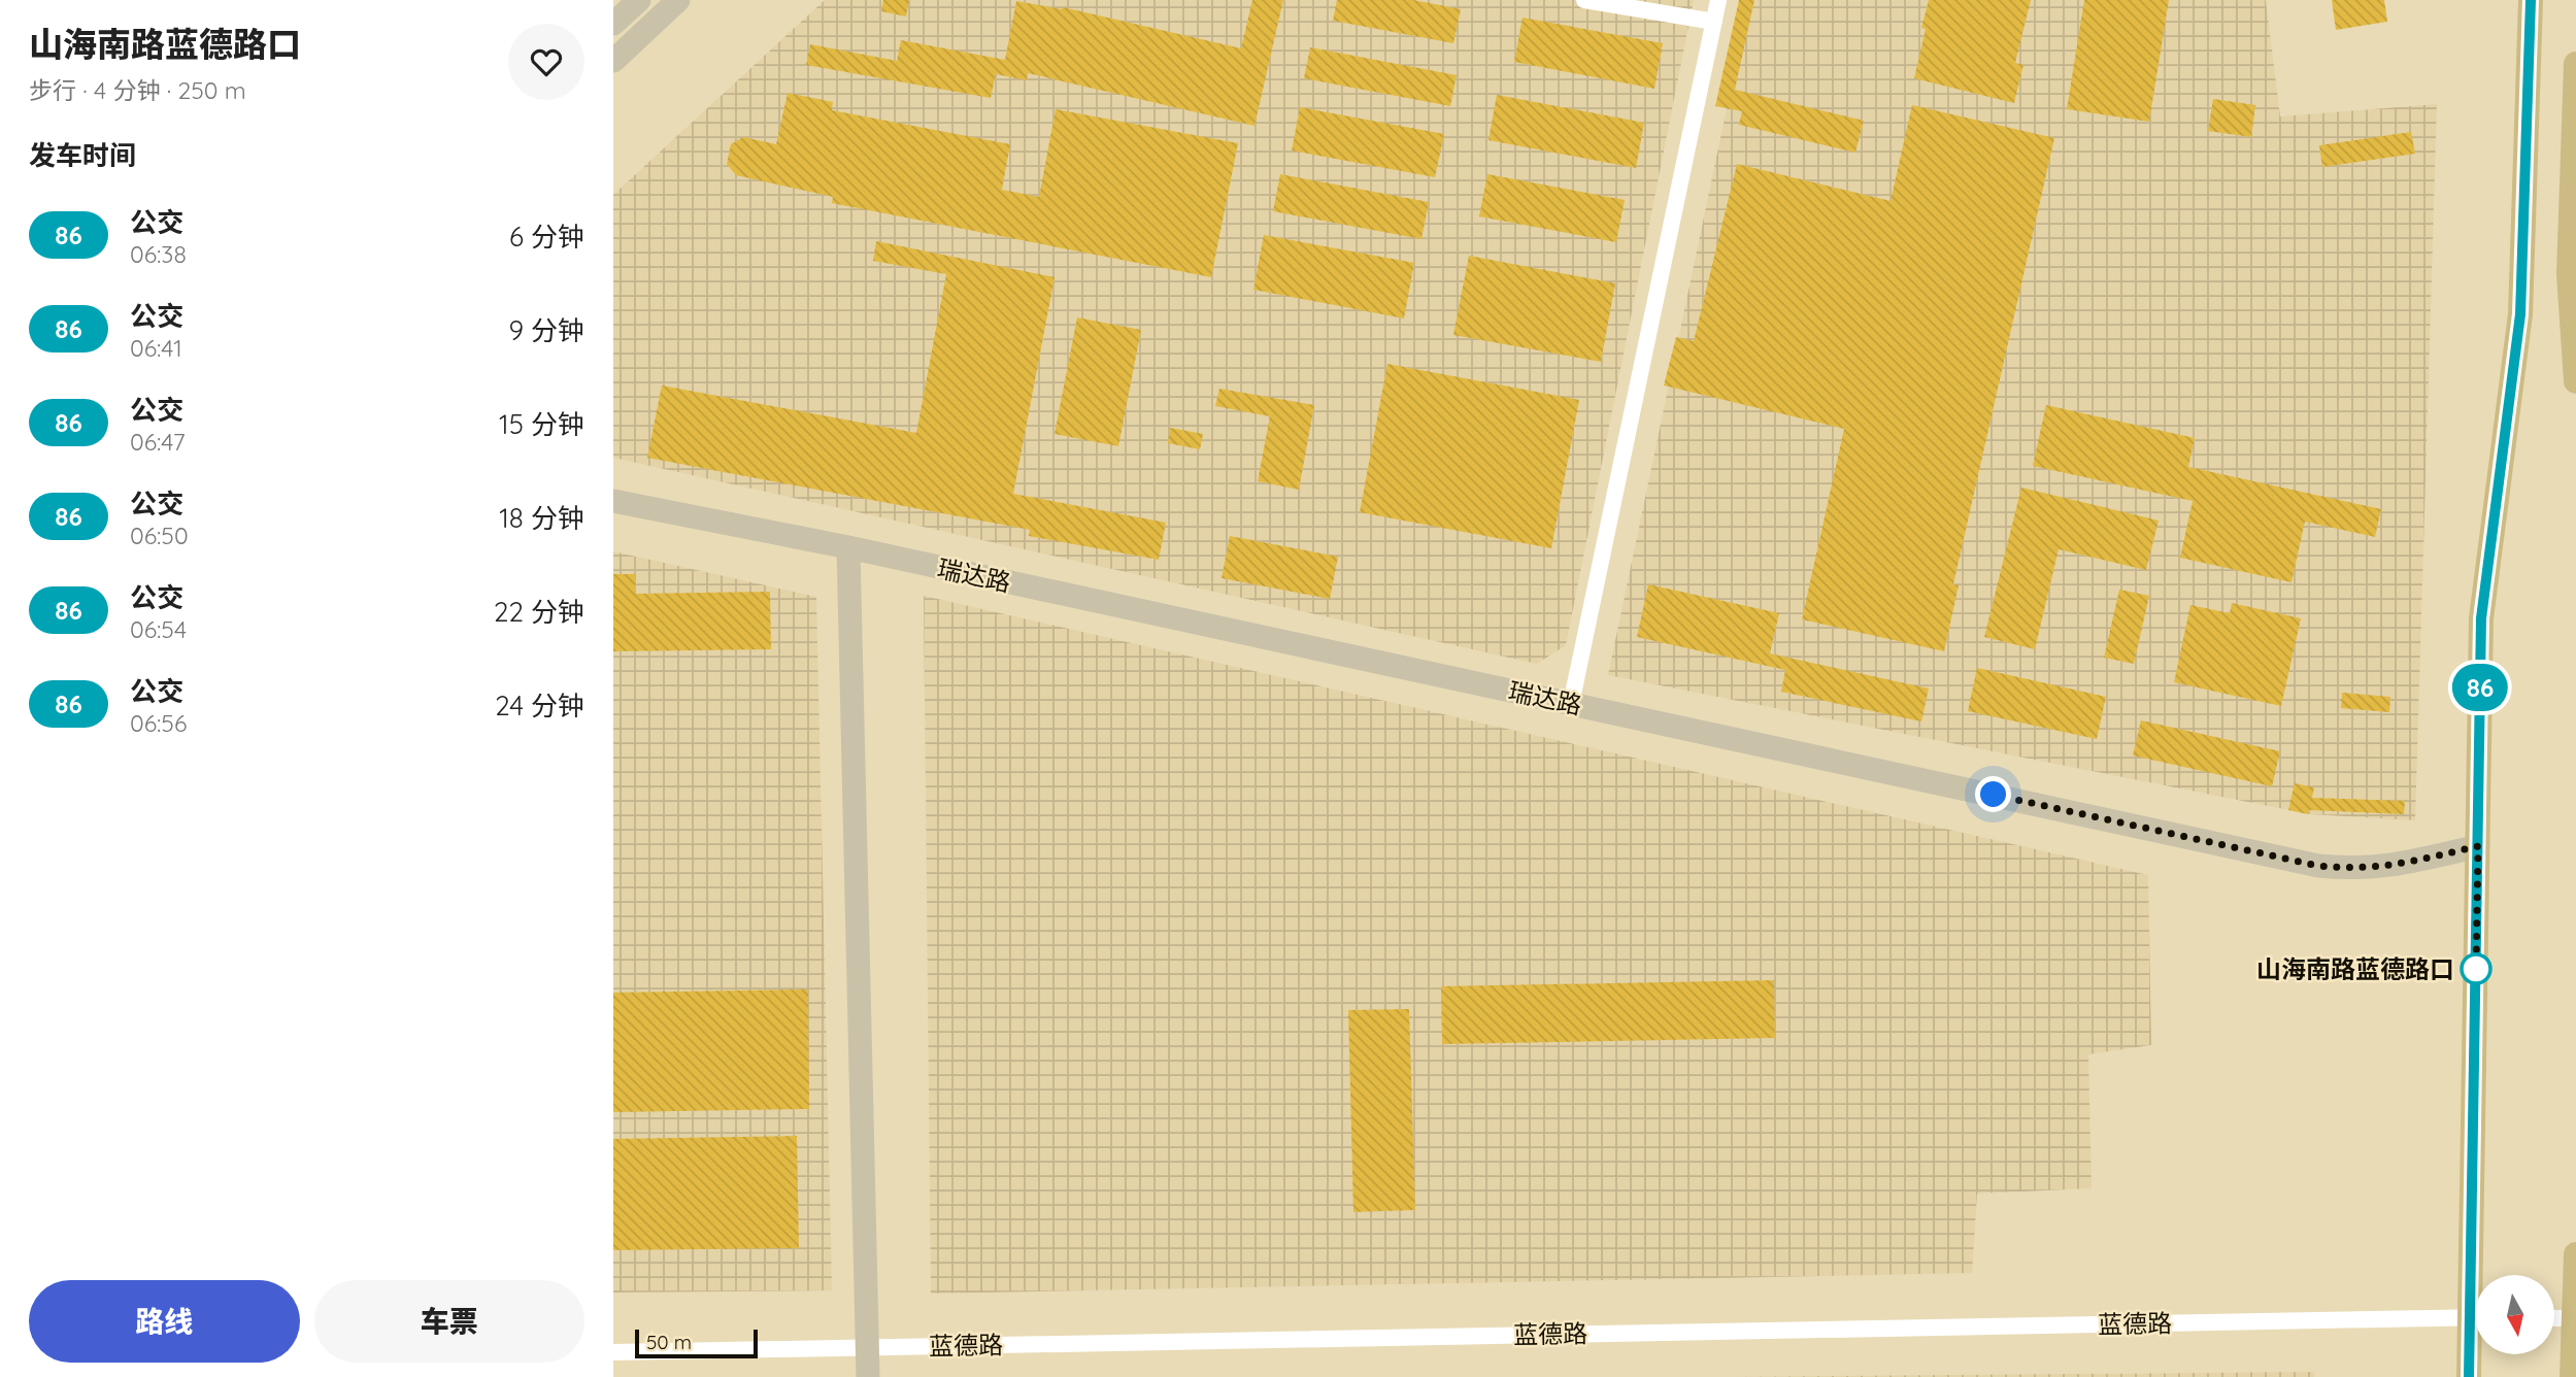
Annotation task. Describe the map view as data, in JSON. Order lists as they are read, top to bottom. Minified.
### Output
{"streets":{"street":["瑞达路","蓝德路"]},"places":["山海南路蓝德路口"],"lines":["bus line 86"],"scale_bar":"50 m","north":"bottom","page":{"heading":[["山海南路蓝德路口","步行 · 4 分钟 · 250 m"],"发车时间"],"on_map":"86","list":[{"mark":"86","name":"公交","note":"06:38","value":"6 分钟"},{"mark":"86","name":"公交","note":"06:41","value":"9 分钟"},{"mark":"86","name":"公交","note":"06:47","value":"15 分钟"},{"mark":"86","name":"公交","note":"06:50","value":"18 分钟"},{"mark":"86","name":"公交","note":"06:54","value":"22 分钟"},{"mark":"86","name":"公交","note":"06:56","value":"24 分钟"}],"buttons":["路线","车票"],"scale":"50 m"}}
